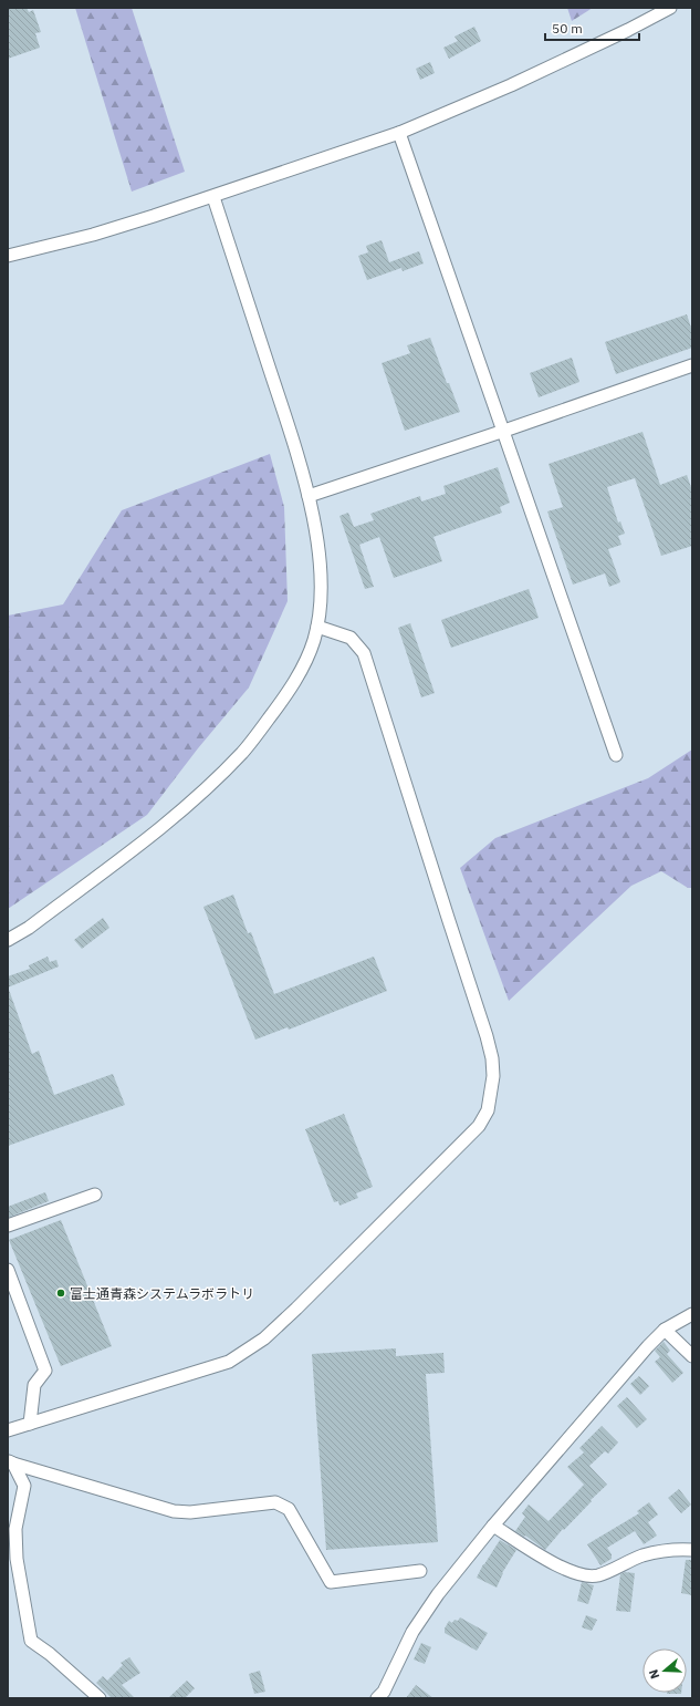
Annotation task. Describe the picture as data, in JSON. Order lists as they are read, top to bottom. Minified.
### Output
{"places":["富士通青森システムラボラトリ"],"scale_bar":"50 m","north":"left"}
